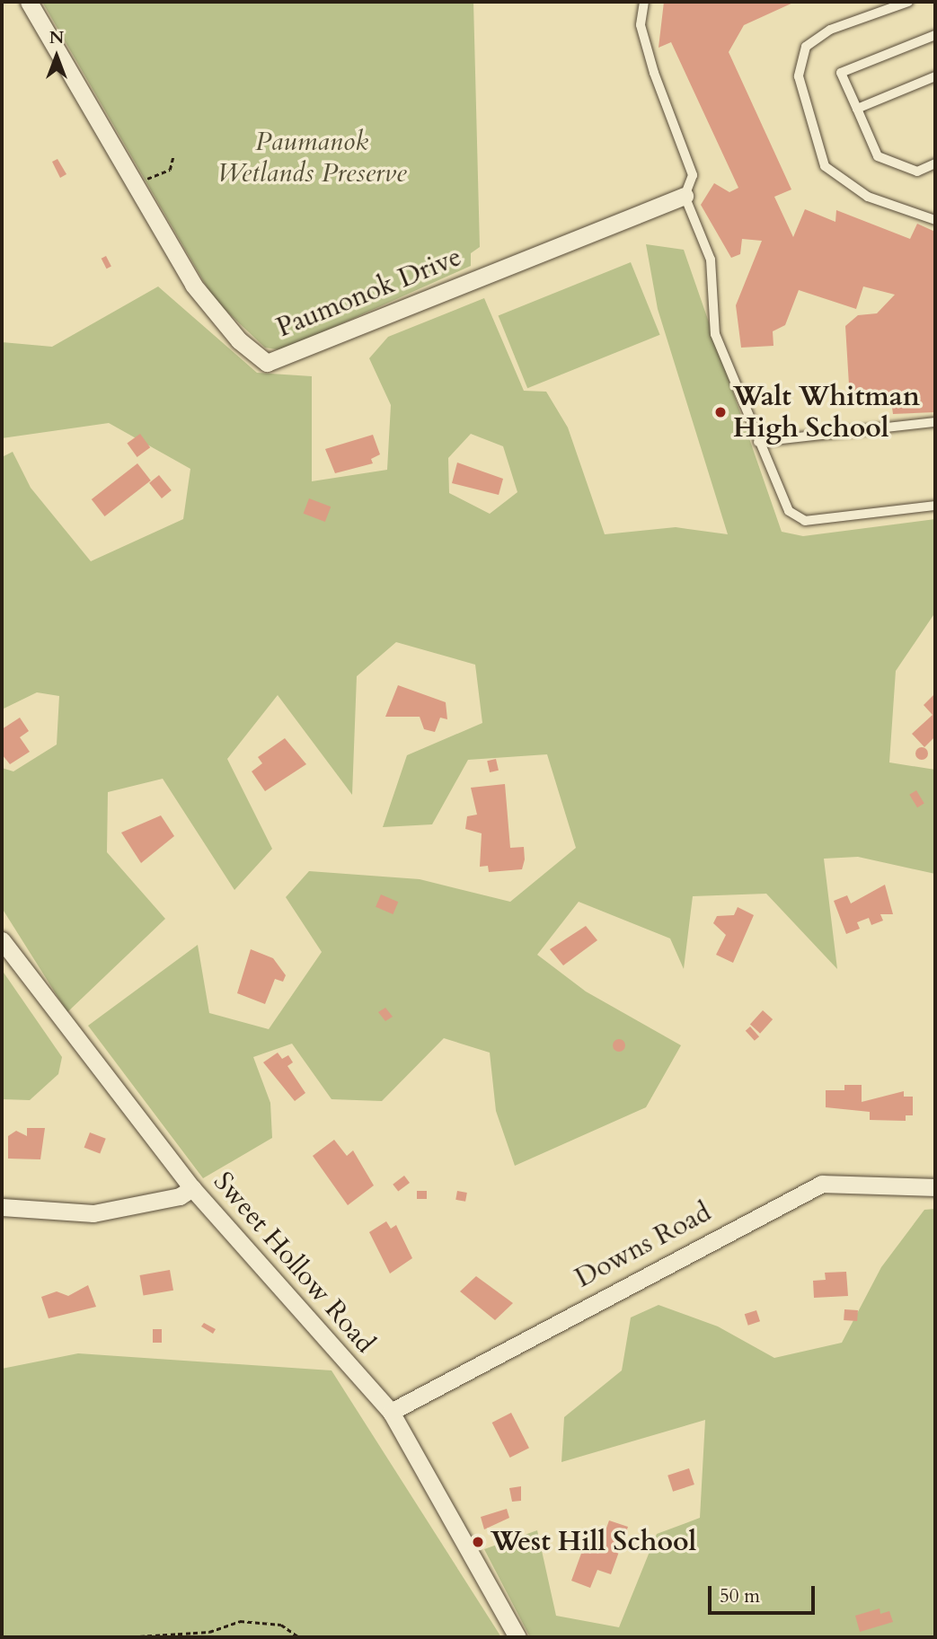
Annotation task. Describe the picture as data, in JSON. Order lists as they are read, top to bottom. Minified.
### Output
{"streets":{"street":["Paumonok Drive","Downs Road","Sweet Hollow Road"]},"crossings":[["Downs Road","Sweet Hollow Road"]],"parks":["Paumanok Wetlands Preserve"],"places":["Walt Whitman High School","West Hill School"],"scale_bar":"50 m","north":"top"}
